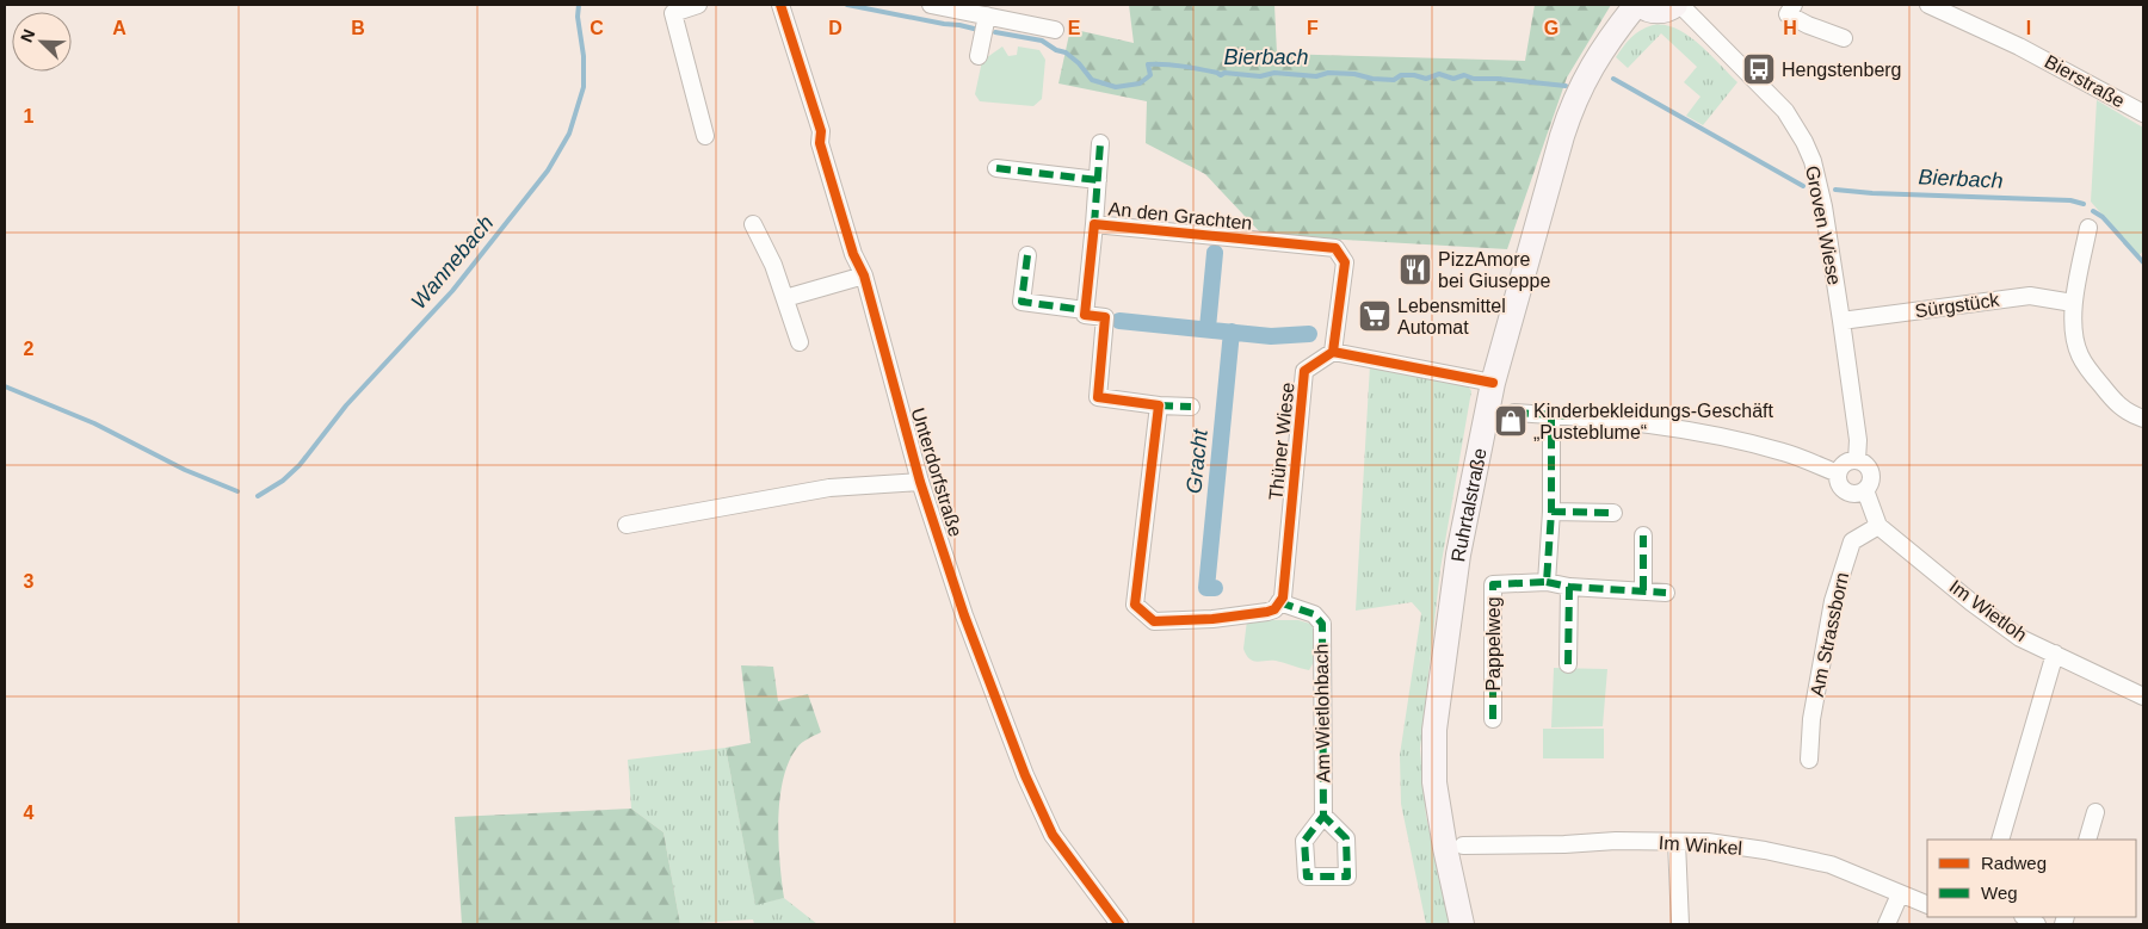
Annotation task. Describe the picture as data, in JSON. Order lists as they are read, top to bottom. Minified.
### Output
{"streets":{"main road":["Ruhrtalstraße"],"street":["Bierstraße","An den Grachten","Groven Wiese","Sürgstück","Thüner Wiese","Unterdorfstraße","Im Wietloh","Am Strassborn","Pappelweg","Am Wietlohbach","Im Winkel"]},"crossings":[["An den Grachten","Thüner Wiese"],["Groven Wiese","Sürgstück"],["Thüner Wiese","Am Wietlohbach"],["Im Wietloh","Am Strassborn"]],"water":["Bierbach","Wannebach","Gracht"],"places":{"bus stop":["Hengstenberg"],"restaurant":["PizzAmore bei Giuseppe"],"supermarket":["Lebensmittel Automat"],"shop":["Kinderbekleidungs-Geschäft „Pusteblume“"]},"legend":["Radweg","Weg"],"north":"top left","grid":{"columns":["A","B","C","D","E","F","G","H","I"],"rows":["1","2","3","4"]}}
